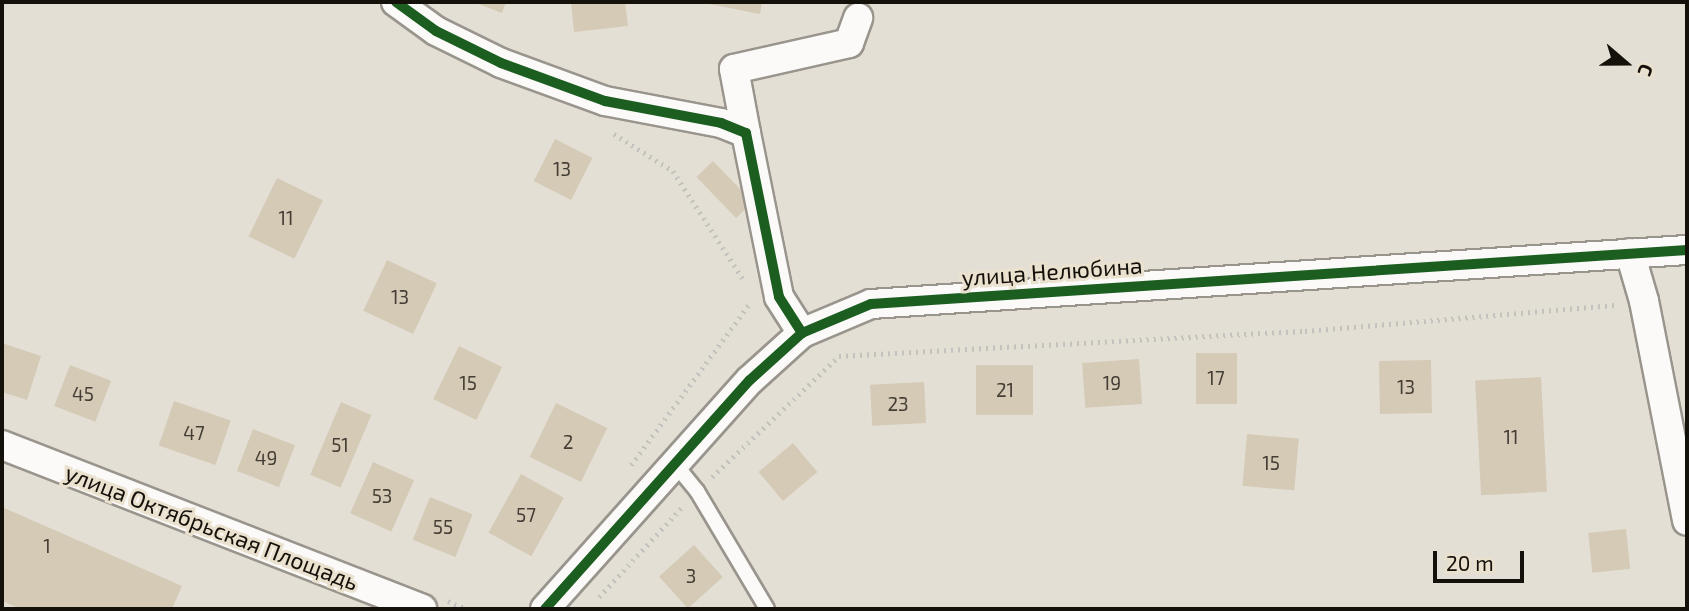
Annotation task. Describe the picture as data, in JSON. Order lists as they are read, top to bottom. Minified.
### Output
{"streets":{"street":["улица Нелюбина","улица Октябрьская Площадь"]},"house_numbers":["13","11","13","17","15","19","13","21","45","23","47","11","2","51","49","15","53","57","55","1","3"],"scale_bar":"20 m","north":"right"}
